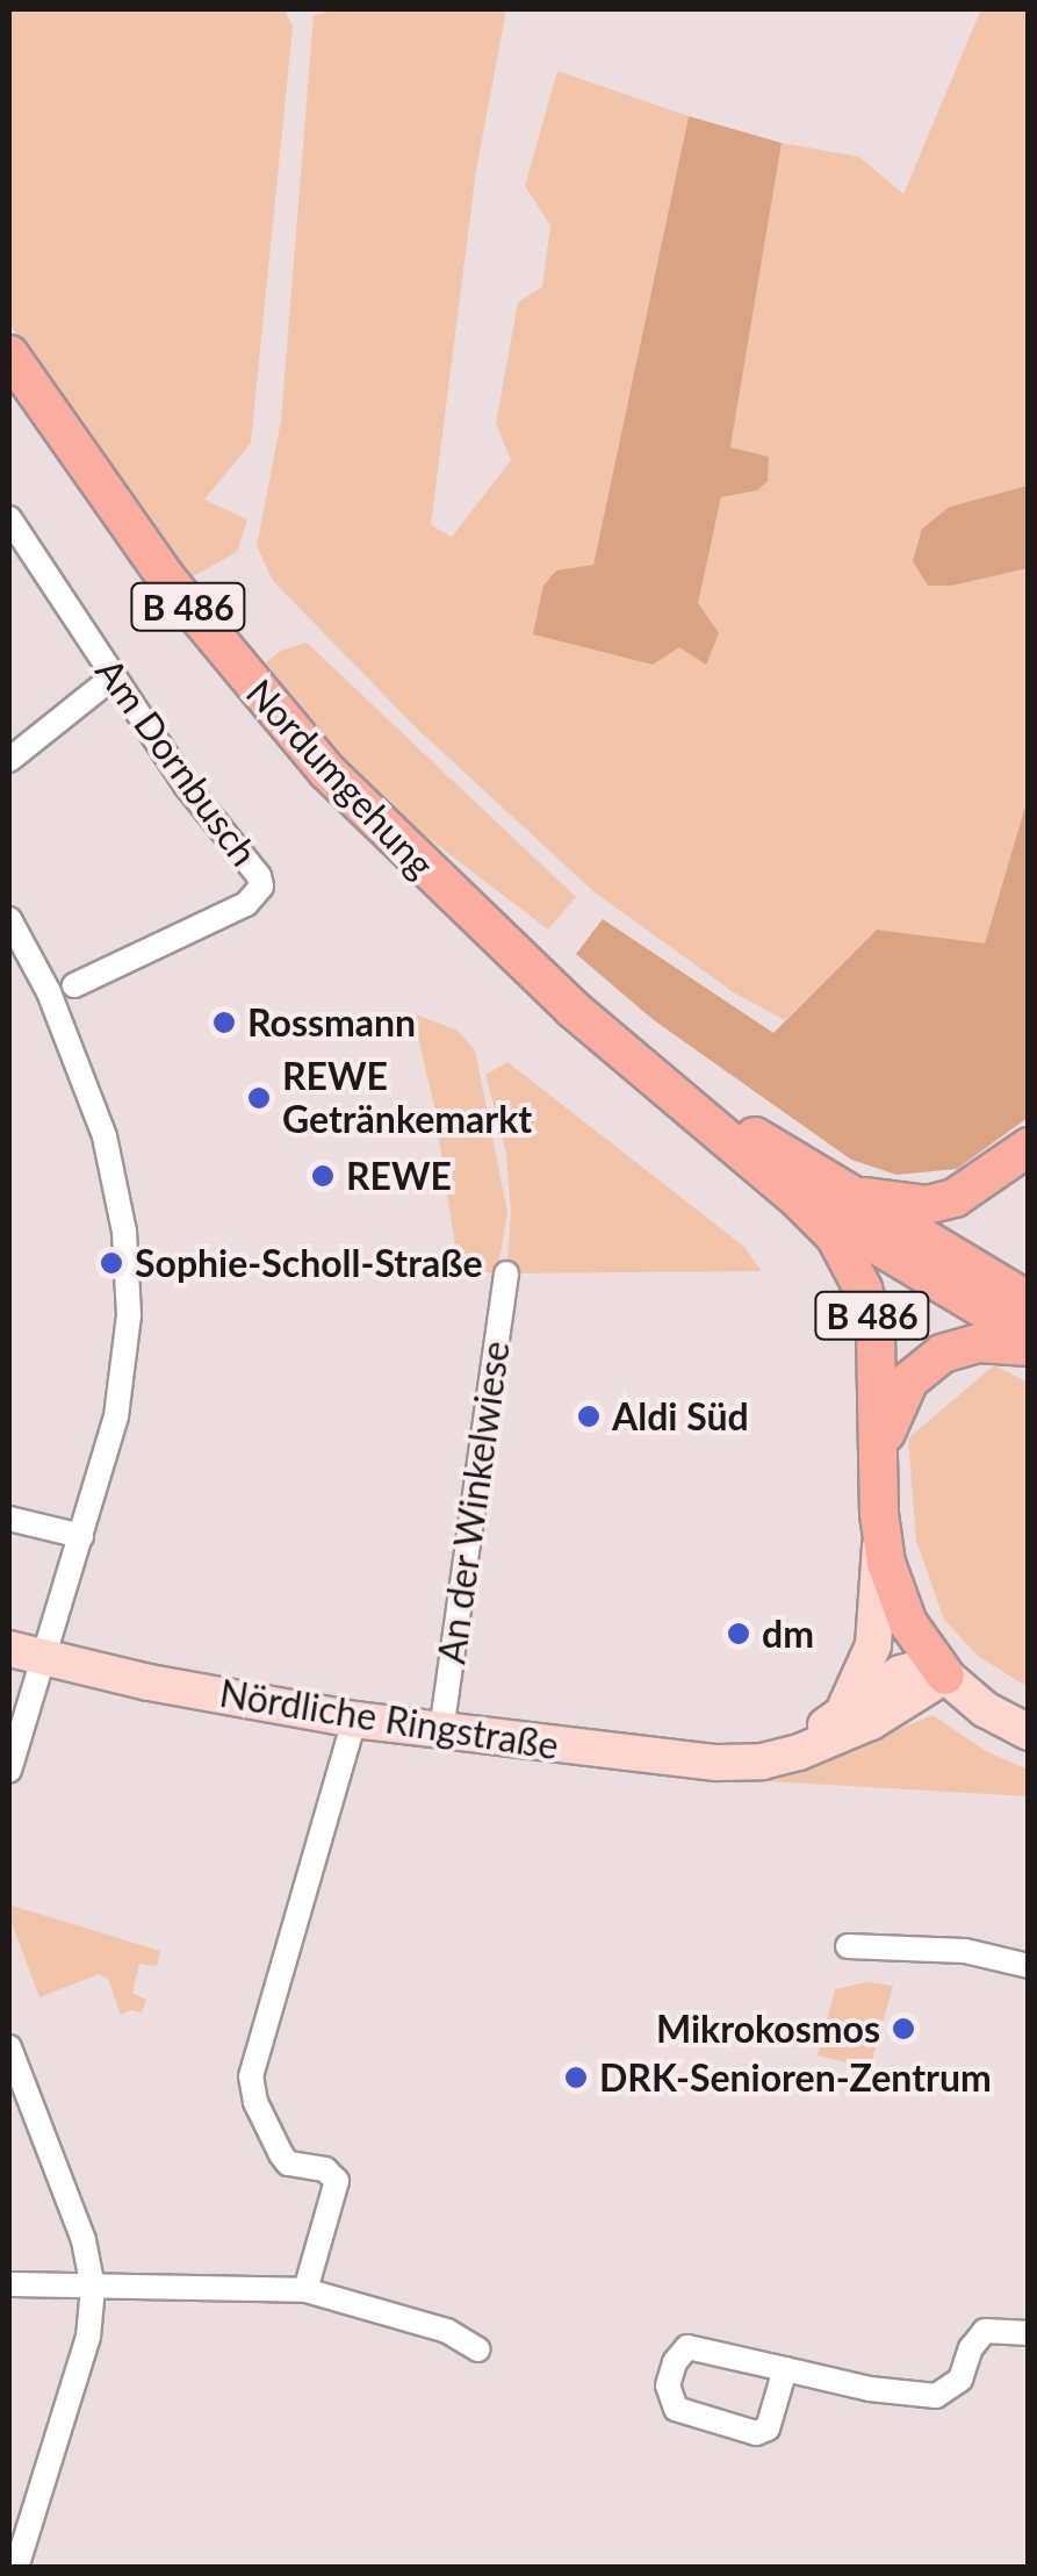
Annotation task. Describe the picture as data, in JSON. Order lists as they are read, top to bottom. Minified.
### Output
{"streets":{"main road":["B 486","Nordumgehung"],"street":["Am Dornbusch","An der Winkelwiese","Nördliche Ringstraße"]},"crossings":[["B 486","Nordumgehung"],["B 486","Nördliche Ringstraße"],["An der Winkelwiese","Nördliche Ringstraße"]],"places":["Rossmann","REWE Getränkemarkt","REWE","Sophie-Scholl-Straße","Aldi Süd","dm","Mikrokosmos","DRK-Senioren-Zentrum"]}
